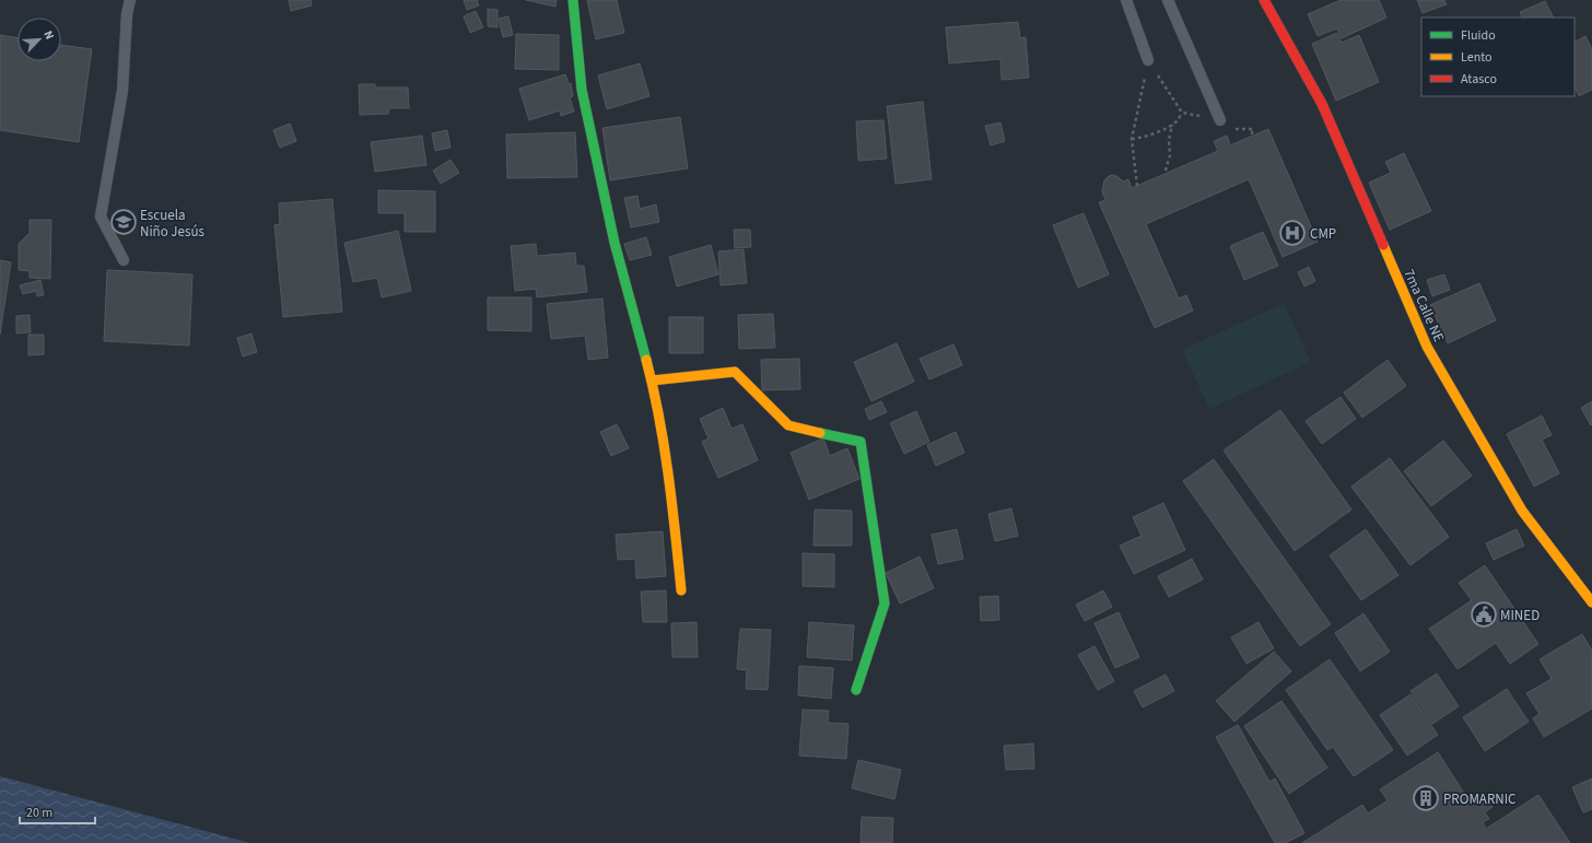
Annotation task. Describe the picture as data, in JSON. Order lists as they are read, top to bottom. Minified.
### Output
{"streets":{"street":["7ma Calle NE"]},"places":{"school or university":["Escuela Niño Jesús"],"hospital":["CMP"],"public building":["MINED"],"building":["PROMARNIC"]},"legend":["Fluido","Lento","Atasco"],"scale_bar":"20 m","north":"top right"}
